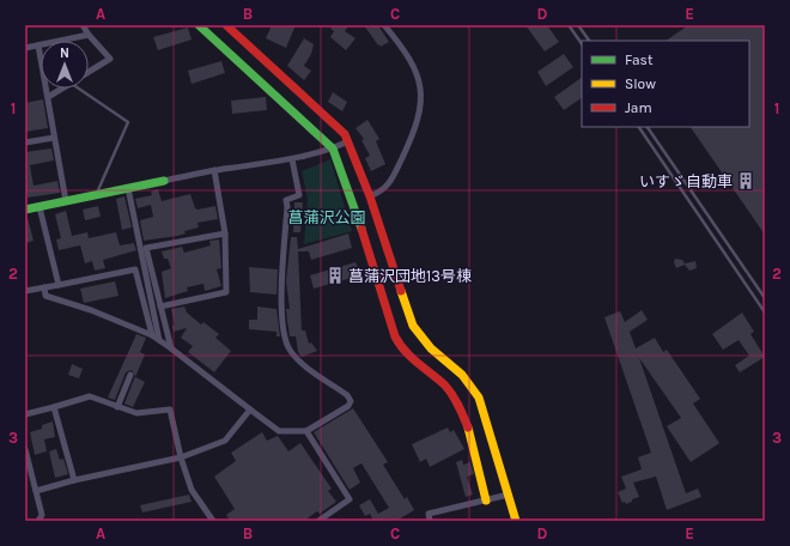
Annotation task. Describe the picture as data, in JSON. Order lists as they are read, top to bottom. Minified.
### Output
{"parks":["菖蒲沢公園"],"places":{"building":["いすゞ自動車","菖蒲沢団地13号棟"]},"legend":["Fast","Slow","Jam"],"north":"top","grid":{"columns":["A","B","C","D","E"],"rows":["1","2","3"]}}
